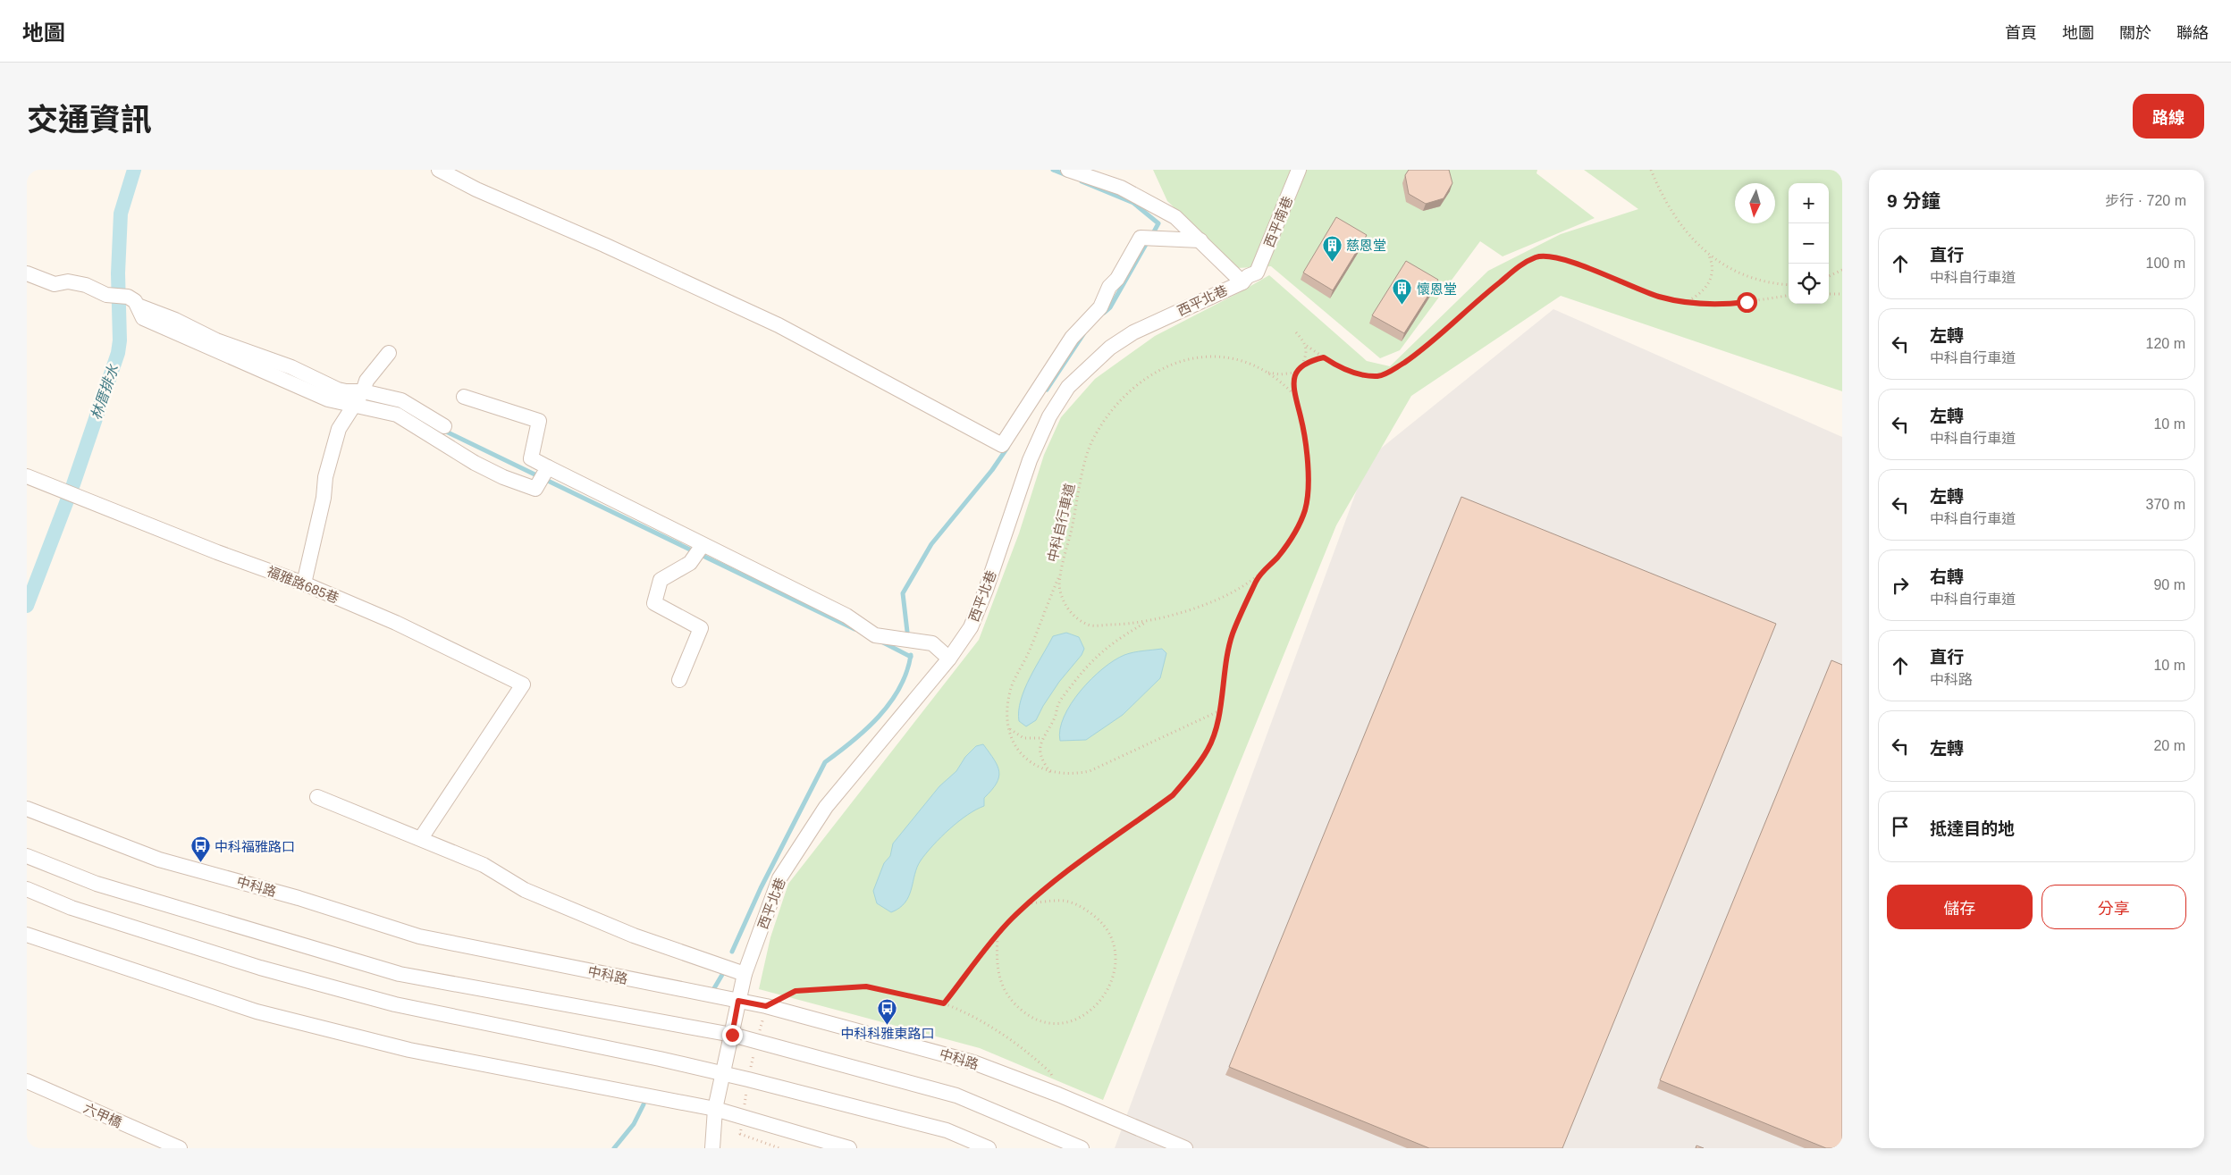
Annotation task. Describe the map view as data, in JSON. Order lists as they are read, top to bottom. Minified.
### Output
{"streets":{"street":["西平南巷","西平北巷","福雅路685巷","中科路","六甲橋"],"path":["中科自行車道"]},"crossings":[["西平南巷","西平北巷"],["西平北巷","中科路"]],"water":["林厝排水"],"places":{"building":["慈恩堂","懷恩堂"],"bus stop":["中科福雅路口","中科科雅東路口"]},"north":"bottom","page":{"header":"地圖","nav":["首頁","地圖","關於","聯絡"],"title":"交通資訊","buttons":["路線",["儲存","分享"]],"heading":["9 分鐘","步行 · 720 m"],"map_buttons":["+","−"],"list":[["直行","中科自行車道","100 m"],["左轉","中科自行車道","120 m"],["左轉","中科自行車道","10 m"],["左轉","中科自行車道","370 m"],["右轉","中科自行車道","90 m"],["直行","中科路","10 m"],["左轉","20 m"],"抵達目的地"]}}
